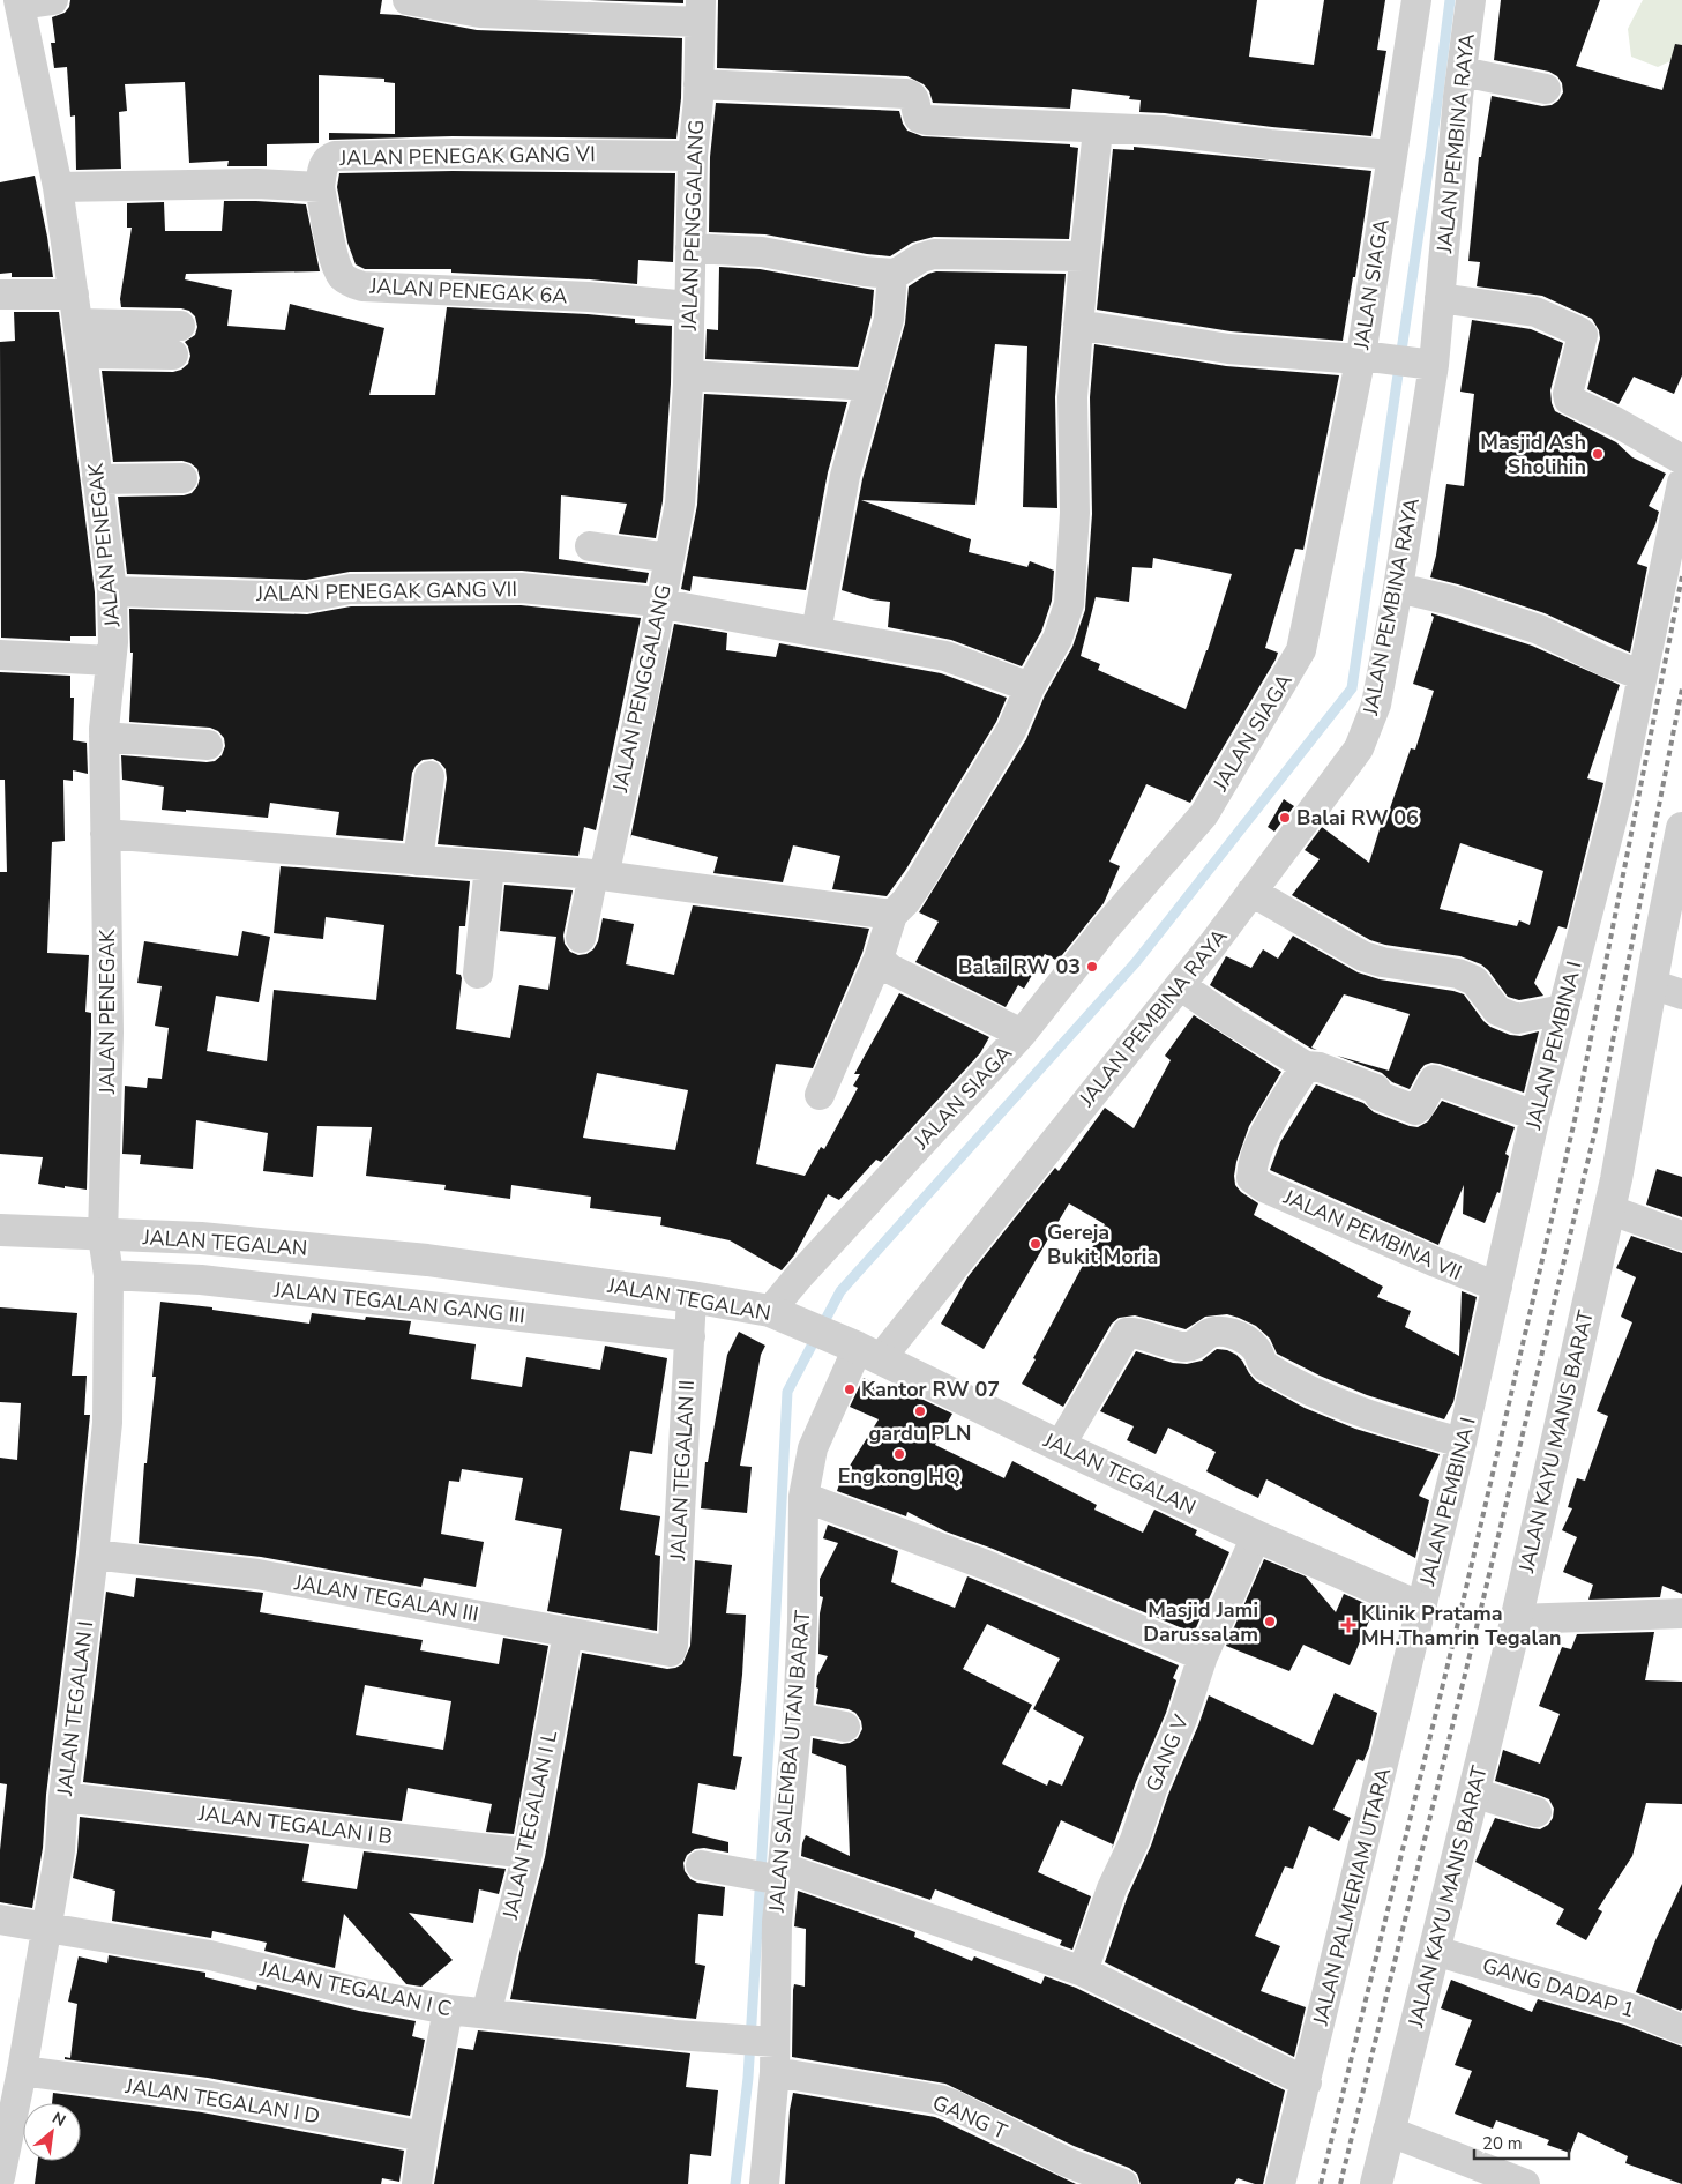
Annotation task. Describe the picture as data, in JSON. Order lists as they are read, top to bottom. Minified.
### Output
{"streets":{"street":["JALAN PEMBINA RAYA","JALAN PENEGAK GANG VI","JALAN PENGGALANG","JALAN SIAGA","JALAN PENEGAK 6A","JALAN PENEGAK","JALAN PENEGAK GANG VII","JALAN PEMBINA I","JALAN PEMBINA VII","JALAN TEGALAN","JALAN TEGALAN GANG III","JALAN KAYU MANIS BARAT","JALAN TEGALAN II","JALAN TEGALAN III","JALAN TEGALAN I","GANG V","JALAN SALEMBA UTAN BARAT","JALAN TEGALAN I B","JALAN TEGALAN I L","JALAN PALMERIAM UTARA","GANG DADAP 1","JALAN TEGALAN I C","JALAN TEGALAN I D","GANG T"]},"crossings":[["JALAN PEMBINA RAYA","JALAN TEGALAN"],["JALAN PEMBINA RAYA","JALAN SALEMBA UTAN BARAT"],["JALAN PENEGAK GANG VI","JALAN PENGGALANG"],["JALAN PENEGAK GANG VI","JALAN PENEGAK 6A"],["JALAN PENEGAK GANG VI","JALAN PENEGAK"],["JALAN PENGGALANG","JALAN PENEGAK 6A"],["JALAN PENGGALANG","JALAN PENEGAK GANG VII"],["JALAN SIAGA","JALAN TEGALAN"],["JALAN PENEGAK","JALAN PENEGAK GANG VII"],["JALAN PENEGAK","JALAN TEGALAN"],["JALAN PENEGAK","JALAN TEGALAN I"],["JALAN PEMBINA I","JALAN PEMBINA VII"],["JALAN PEMBINA I","JALAN TEGALAN"],["JALAN PEMBINA I","JALAN PALMERIAM UTARA"],["JALAN TEGALAN","JALAN TEGALAN II"],["JALAN TEGALAN","JALAN TEGALAN I"],["JALAN TEGALAN","GANG V"],["JALAN TEGALAN","JALAN SALEMBA UTAN BARAT"],["JALAN TEGALAN","JALAN PALMERIAM UTARA"],["JALAN TEGALAN GANG III","JALAN TEGALAN II"],["JALAN TEGALAN GANG III","JALAN TEGALAN I"],["JALAN KAYU MANIS BARAT","GANG DADAP 1"],["JALAN TEGALAN II","JALAN TEGALAN III"],["JALAN TEGALAN III","JALAN TEGALAN I"],["JALAN TEGALAN III","JALAN TEGALAN I L"],["JALAN TEGALAN I","JALAN TEGALAN I B"],["JALAN TEGALAN I","JALAN TEGALAN I C"],["JALAN TEGALAN I","JALAN TEGALAN I D"],["JALAN SALEMBA UTAN BARAT","JALAN TEGALAN I C"],["JALAN SALEMBA UTAN BARAT","GANG T"],["JALAN TEGALAN I B","JALAN TEGALAN I L"],["JALAN TEGALAN I L","JALAN TEGALAN I C"],["JALAN TEGALAN I C","GANG T"]],"places":{"other":["Masjid Ash Sholihin","Balai RW 06","Balai RW 03","Gereja Bukit Moria","Kantor RW 07","gardu PLN","Engkong HQ","Masjid Jami Darussalam"],"health":["Klinik Pratama MH.Thamrin Tegalan"]},"scale_bar":"20 m","north":"top right"}
